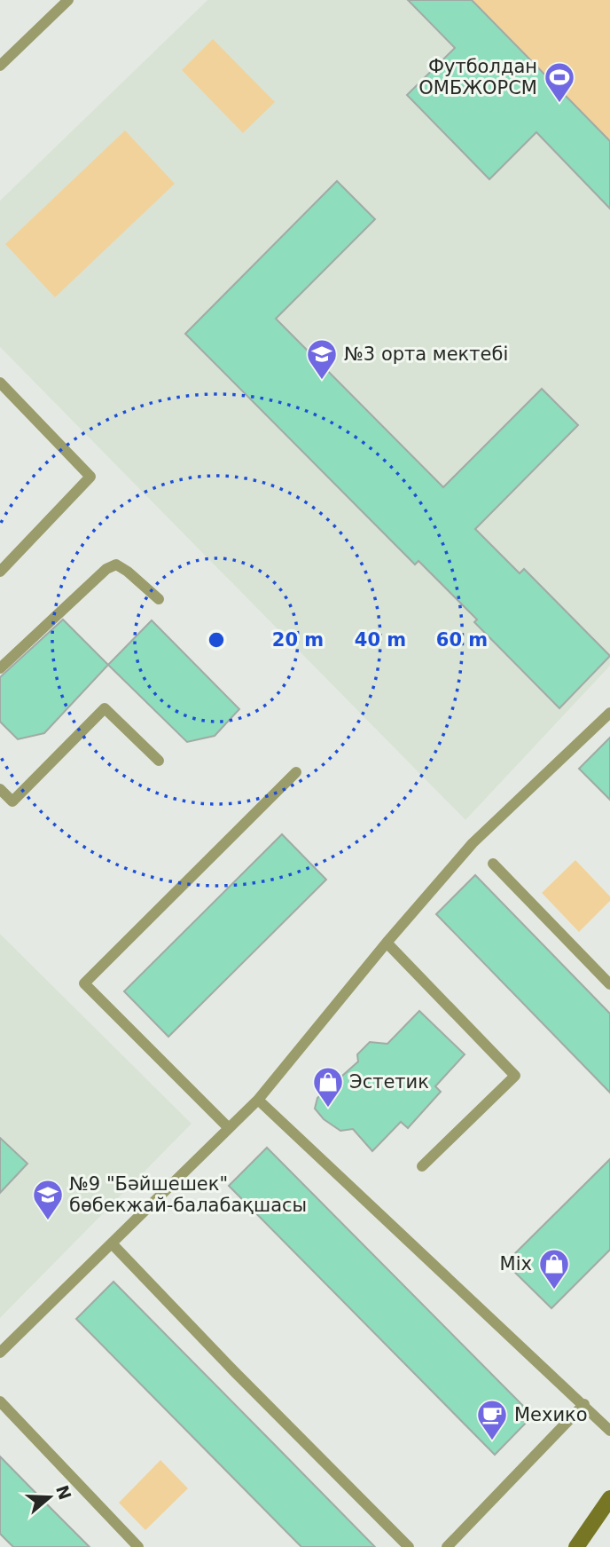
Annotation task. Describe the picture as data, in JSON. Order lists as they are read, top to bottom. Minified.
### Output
{"places":{"sports":["Футболдан ОМБЖОРСМ"],"school or university":["№3 орта мектебі","№9 \"Бәйшешек\" бөбекжай-балабақшасы"],"shop":["Эстетик","Mix"],"cafe":["Мехико"]},"north":"right","rings":["20 m","40 m","60 m"]}
